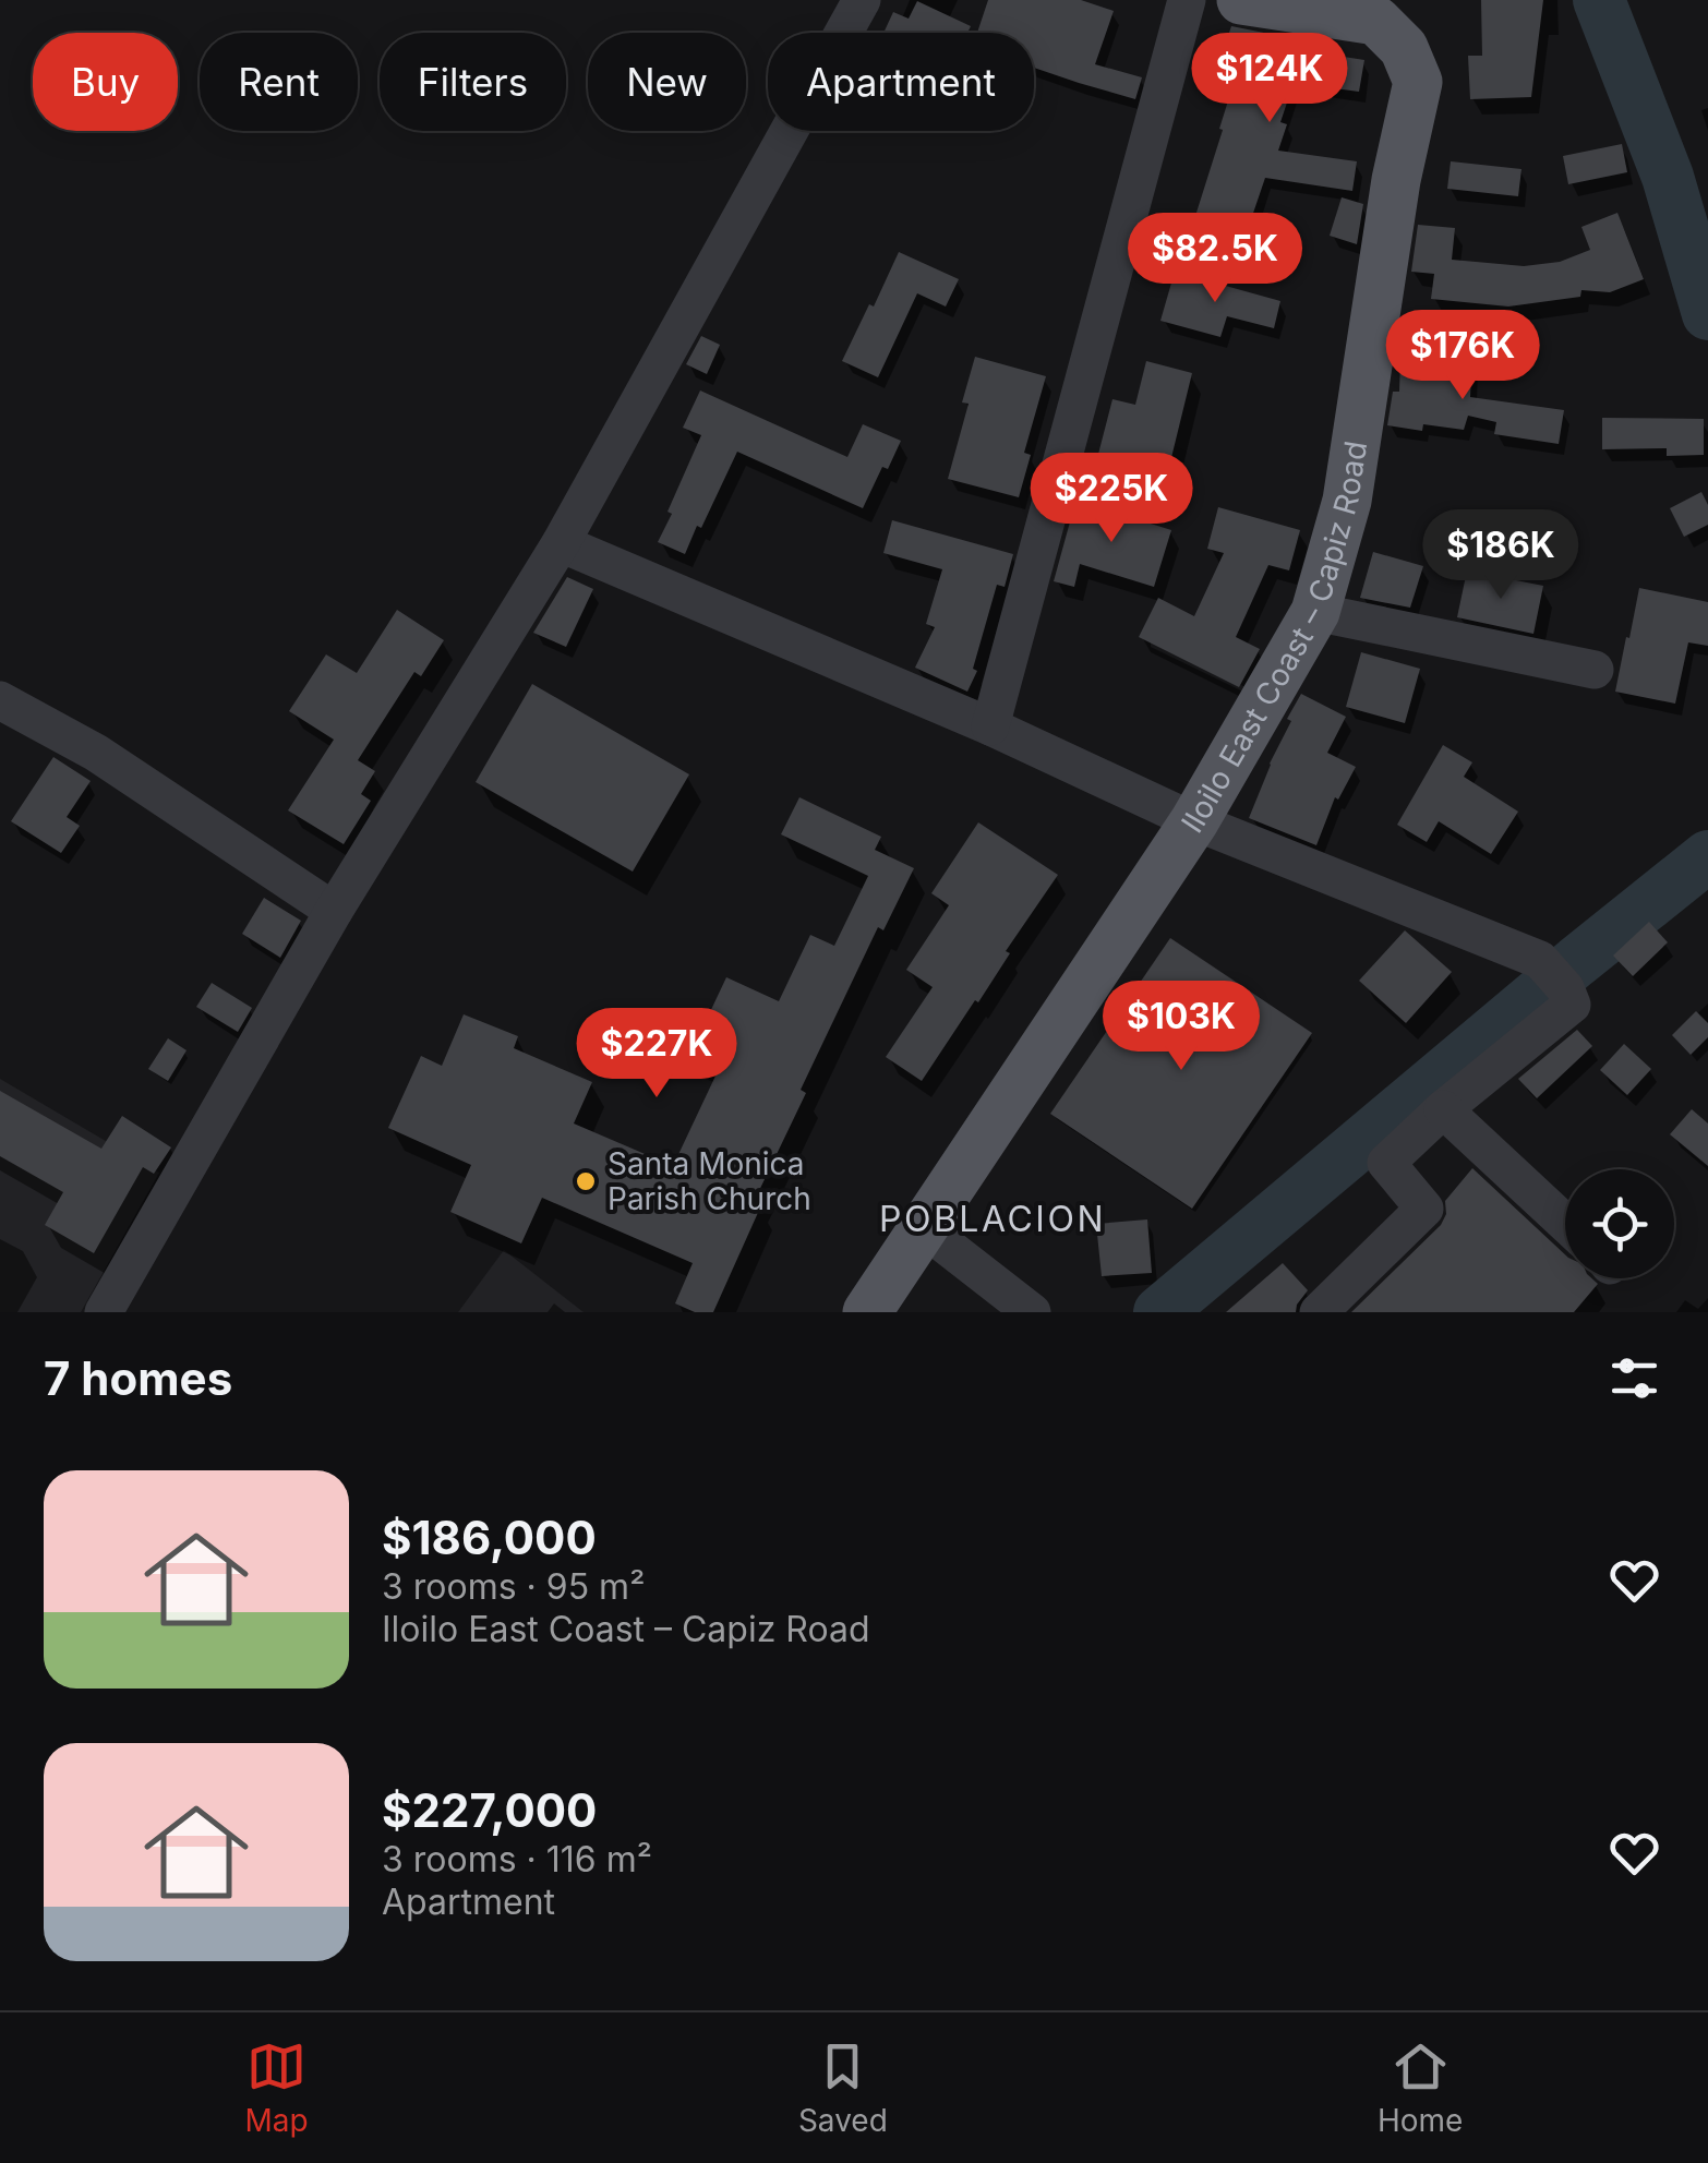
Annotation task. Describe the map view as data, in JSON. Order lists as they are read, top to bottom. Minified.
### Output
{"streets":{"main road":["Iloilo East Coast – Capiz Road"]},"districts":["POBLACION"],"places":["Santa Monica Parish Church"],"page":{"price":["$124K","$82.5K","$176K","$225K","$186K","$103K","$227K"],"chip":["Buy","Rent","Filters","New","Apartment"],"heading":"7 homes","list":[{"name":"$186,000","note":"3 rooms · 95 m² · Iloilo East Coast – Capiz Road"},{"name":"$227,000","note":"3 rooms · 116 m² · Apartment"}],"tabs":["Map","Saved","Home"]}}
